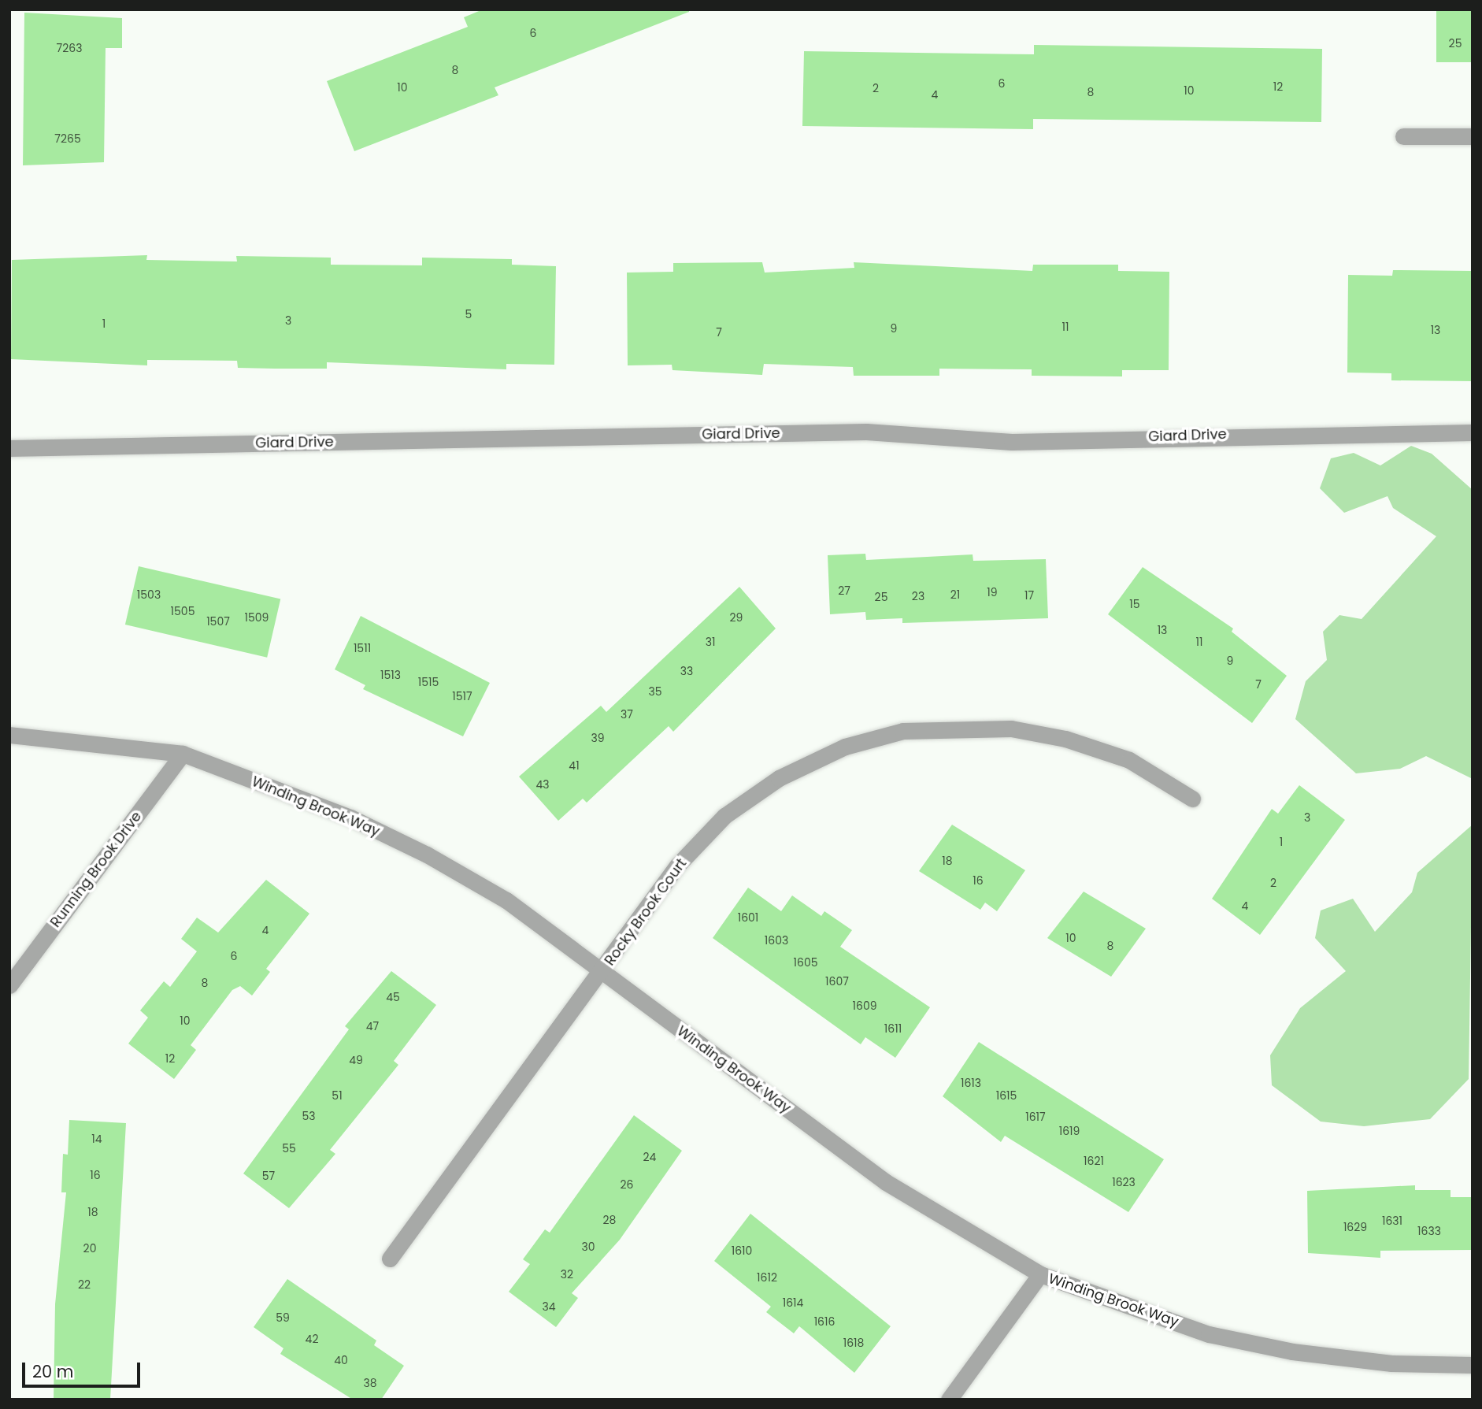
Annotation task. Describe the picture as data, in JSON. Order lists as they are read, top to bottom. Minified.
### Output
{"streets":{"street":["Giard Drive","Winding Brook Way","Running Brook Drive","Rocky Brook Court"]},"crossings":[["Winding Brook Way","Running Brook Drive"],["Winding Brook Way","Rocky Brook Court"]],"house_numbers":["6","25","7263","8","6","12","10","2","10","8","4","7265","5","3","1","11","9","13","7","27","19","1503","21","17","23","25","15","1505","1509","29","1507","13","31","11","1511","9","33","1513","1515","7","35","1517","37","39","41","43","3","1","18","16","2","4","1601","4","10","1603","8","6","1605","1607","8","45","1609","10","47","1611","12","49","1613","51","1615","53","1617","1619","14","55","24","1621","16","57","1623","26","18","28","1631","1629","1633","30","20","1610","32","1612","22","1614","34","59","1616","42","1618","40","38"],"scale_bar":"20 m"}
